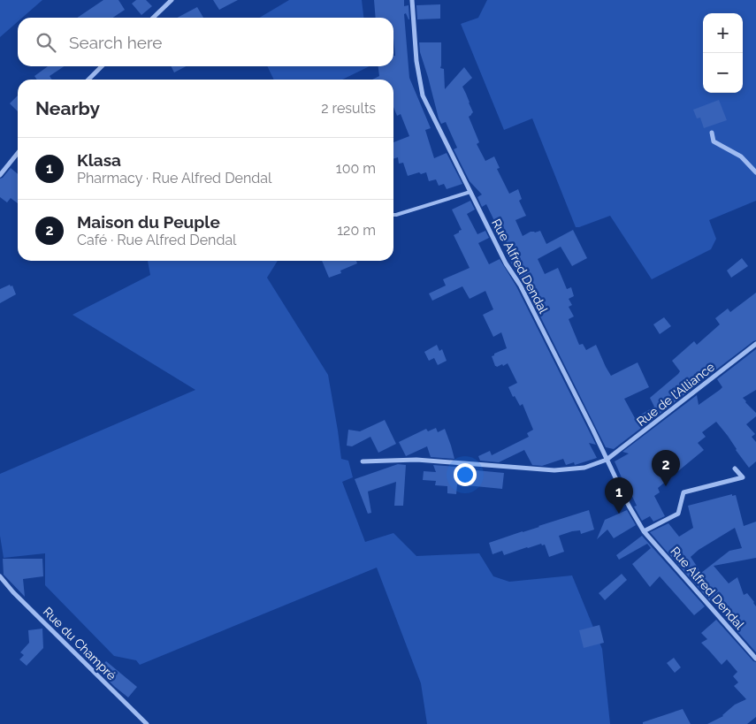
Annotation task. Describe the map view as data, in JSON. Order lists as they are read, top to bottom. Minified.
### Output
{"streets":{"street":["Rue Alfred Dendal","Rue de l'Alliance","Rue du Champré"]},"crossings":[["Rue Alfred Dendal","Rue de l'Alliance"]],"page":{"map_buttons":["+","−"],"search":"Search here","heading":["Nearby","2 results"],"list":[{"mark":"1","name":"Klasa","note":"Pharmacy · Rue Alfred Dendal","value":"100 m"},{"mark":"2","name":"Maison du Peuple","note":"Café · Rue Alfred Dendal","value":"120 m"}],"pins":["2","1"]}}
